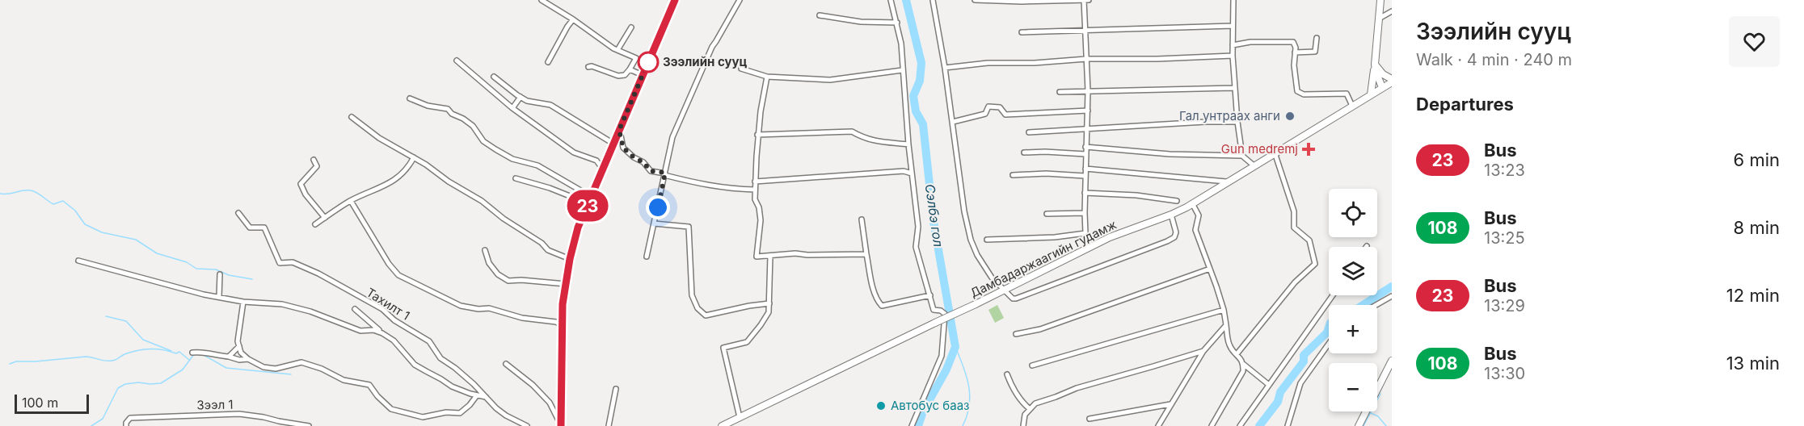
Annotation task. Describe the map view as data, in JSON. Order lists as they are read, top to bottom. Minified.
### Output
{"streets":{"main road":["Дамбадаржаагийн гудамж"],"street":["Тахилт 1","Зээл 1"]},"water":["Сэлбэ гол"],"places":{"other":["Зээлийн сууц","Гал унтраах анги","Автобус бааз"],"health":["Gun medremj"]},"lines":["bus line 23"],"scale_bar":"100 m","page":{"on_map":"23","heading":[["Зээлийн сууц","Walk · 4 min · 240 m"],"Departures"],"list":[{"mark":"23","name":"Bus","note":"13:23","value":"6 min"},{"mark":"108","name":"Bus","note":"13:25","value":"8 min"},{"mark":"23","name":"Bus","note":"13:29","value":"12 min"},{"mark":"108","name":"Bus","note":"13:30","value":"13 min"}],"map_buttons":["+","−"],"scale":"100 m"}}
